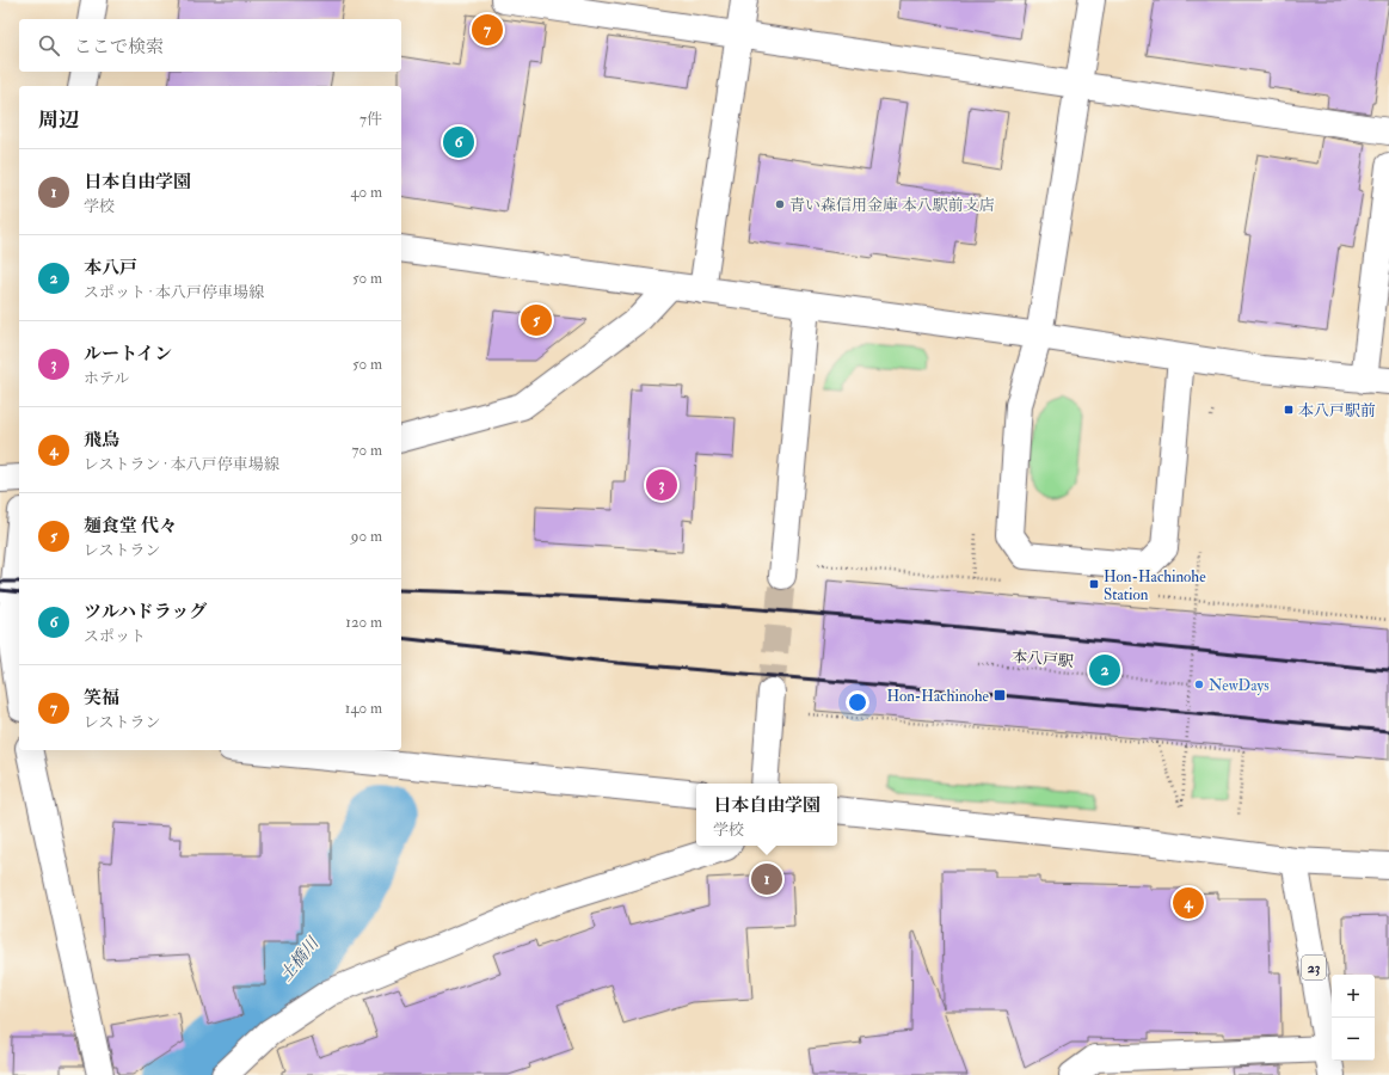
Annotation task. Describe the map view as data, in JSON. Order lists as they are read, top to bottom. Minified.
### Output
{"streets":{"street":["23"],"path":["本八戸駅"]},"water":["土橋川"],"places":{"other":["青い森信用金庫 本八駅前支店","NewDays"],"transit":["本八戸駅前","Hon-Hachinohe Station","Hon-Hachinohe"]},"page":{"pins":["7","6","5","3","2","1","4"],"search":"ここで検索","heading":["周辺","7件"],"list":[{"mark":"1","name":"日本自由学園","note":"学校","value":"40 m"},{"mark":"2","name":"本八戸","note":"スポット · 本八戸停車場線","value":"50 m"},{"mark":"3","name":"ルートイン","note":"ホテル","value":"50 m"},{"mark":"4","name":"飛鳥","note":"レストラン · 本八戸停車場線","value":"70 m"},{"mark":"5","name":"麺食堂 代々","note":"レストラン","value":"90 m"},{"mark":"6","name":"ツルハドラッグ","note":"スポット","value":"120 m"},{"mark":"7","name":"笑福","note":"レストラン","value":"140 m"}],"popup":["日本自由学園","学校"],"map_buttons":["+","−"]}}
